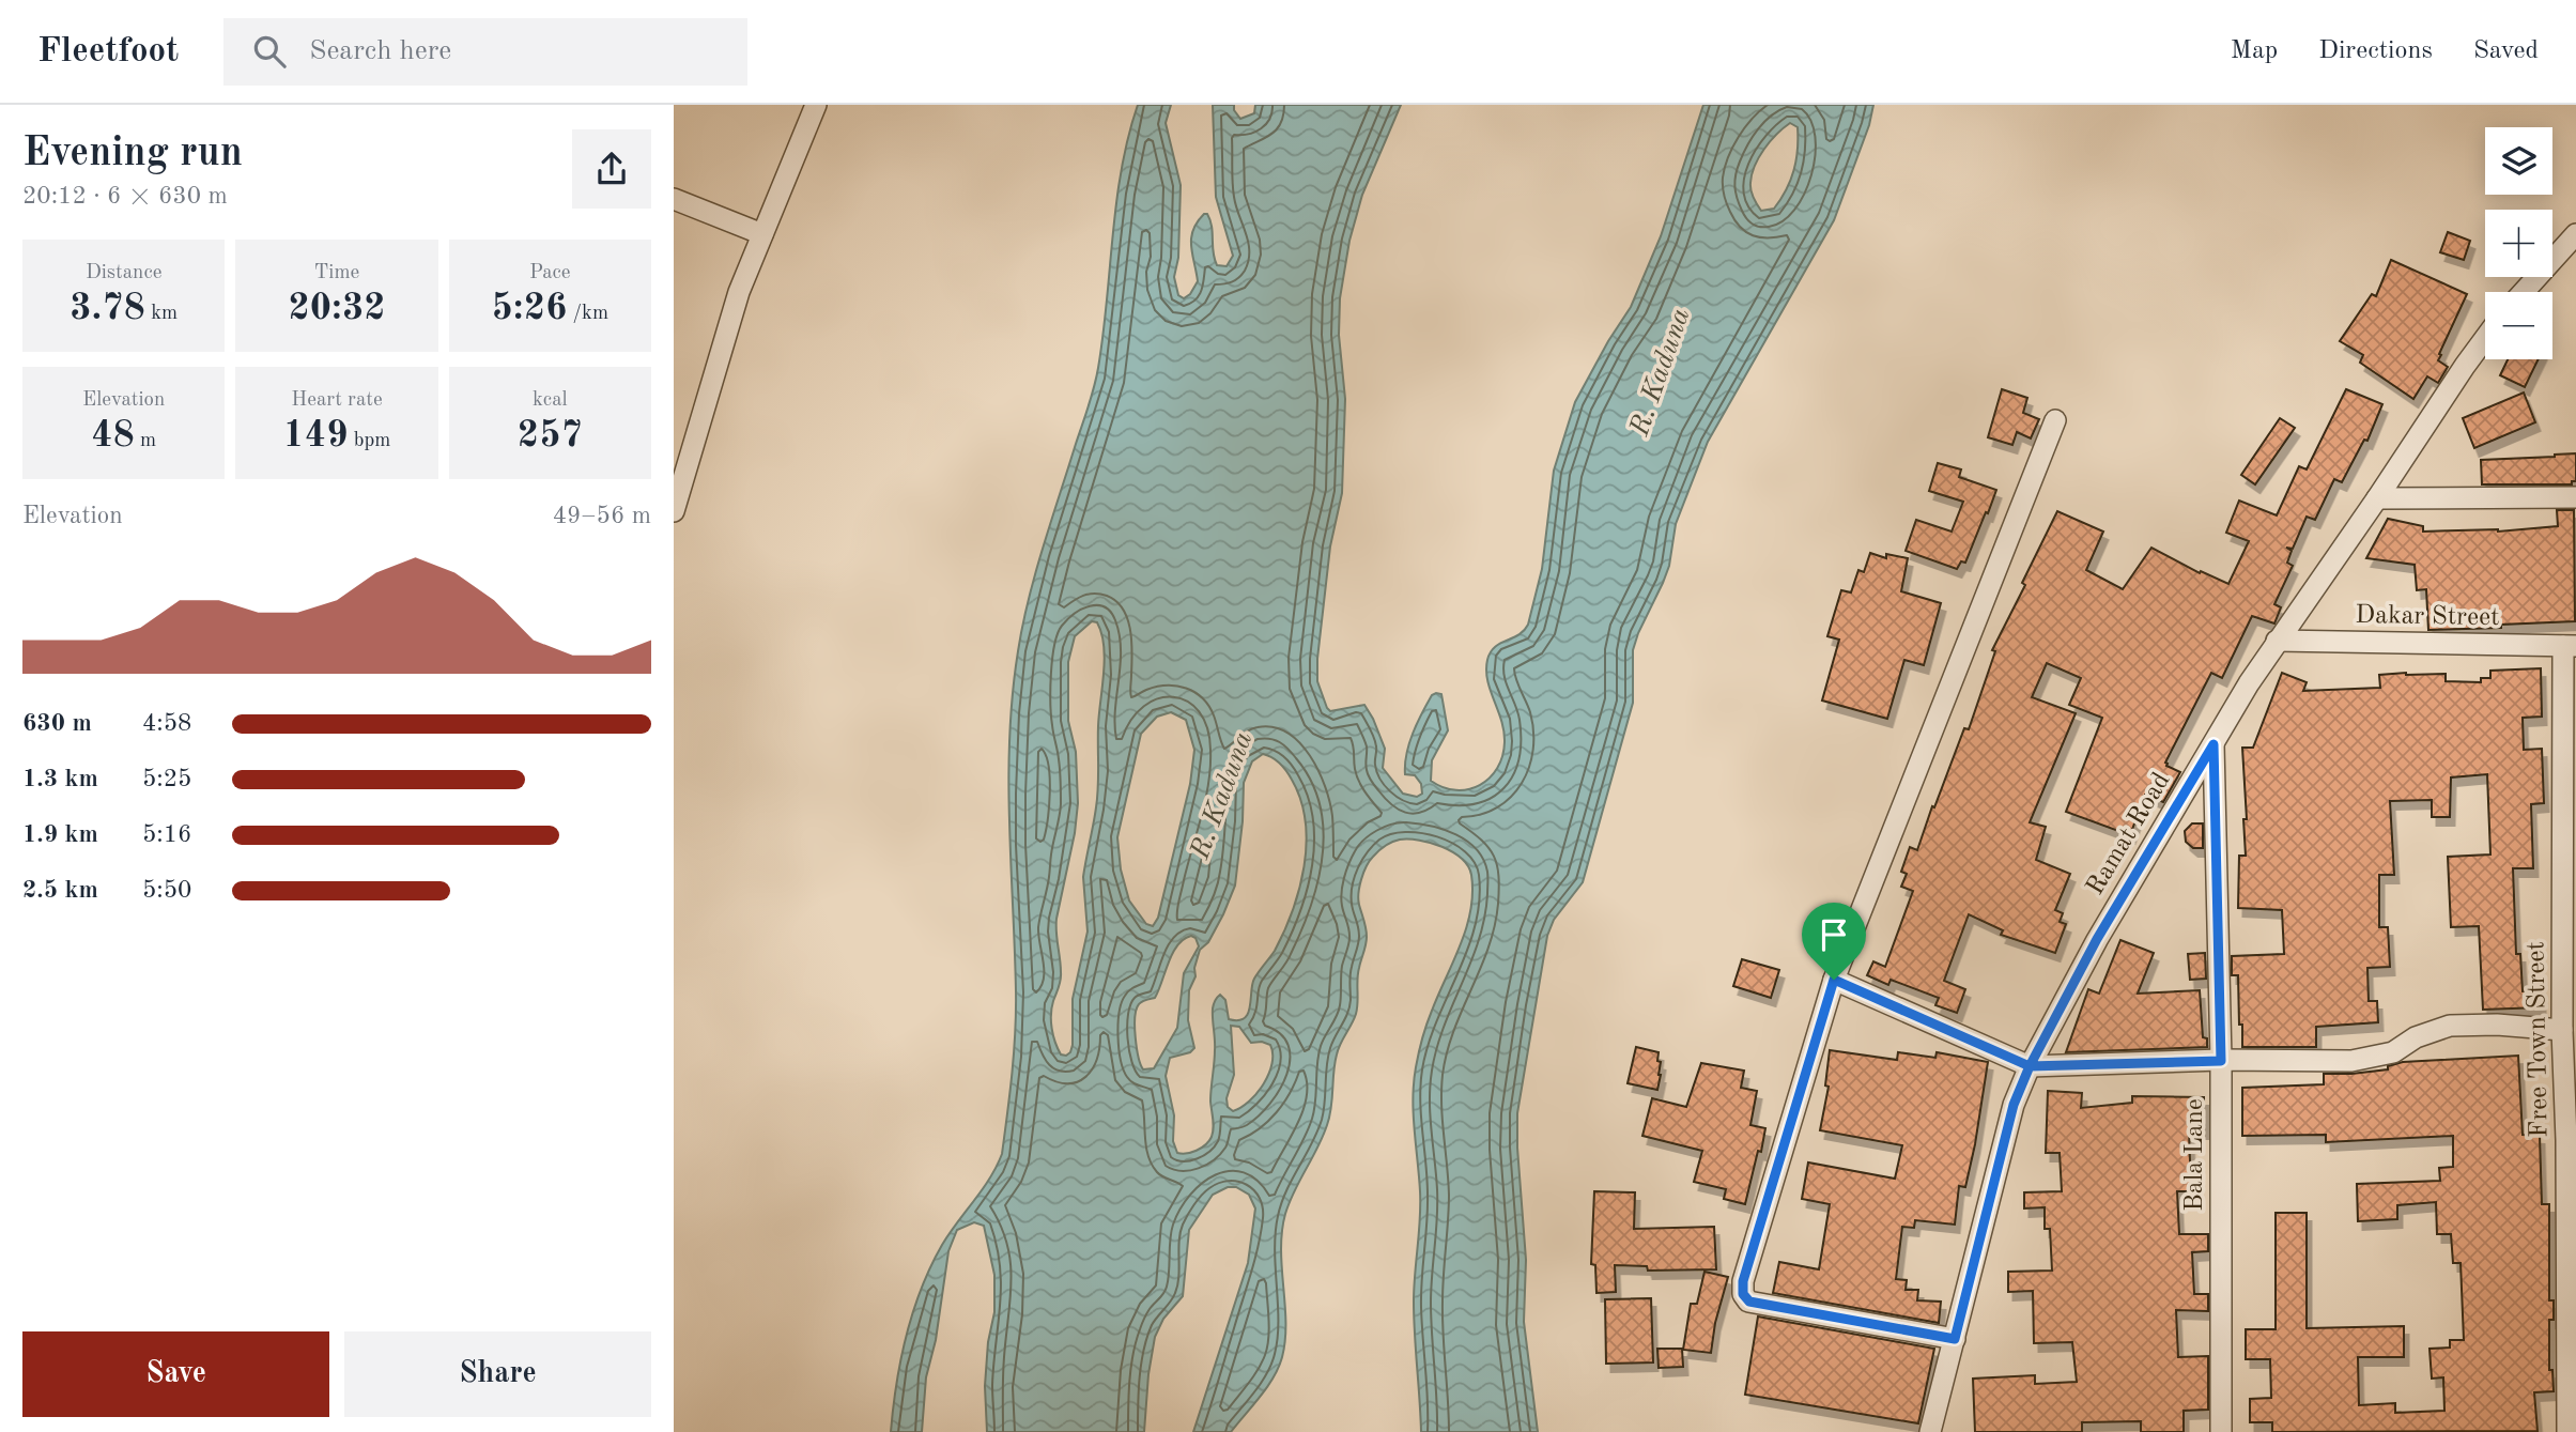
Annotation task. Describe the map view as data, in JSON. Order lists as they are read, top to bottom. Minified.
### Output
{"streets":{"street":["Dakar Street","Ramat Road","Free Town Street","Bala Lane"]},"crossings":[["Dakar Street","Ramat Road"],["Dakar Street","Free Town Street"],["Ramat Road","Bala Lane"]],"water":["R. Kaduna"],"page":{"header":"Fleetfoot","search":"Search here","nav":["Map","Directions","Saved"],"heading":["Evening run","20:12 · 6 × 630 m"],"map_buttons":["+","−"],"stats":[["Distance","3.78 km"],["Time","20:32"],["Pace","5:26 /km"],["Elevation","48 m"],["Heart rate","149 bpm"],["kcal","257"]],"chart":["Elevation","49–56 m"],"list":[{"name":"630 m","note":"4:58"},{"name":"1.3 km","note":"5:25"},{"name":"1.9 km","note":"5:16"},{"name":"2.5 km","note":"5:50"}],"buttons":["Save","Share"]}}
